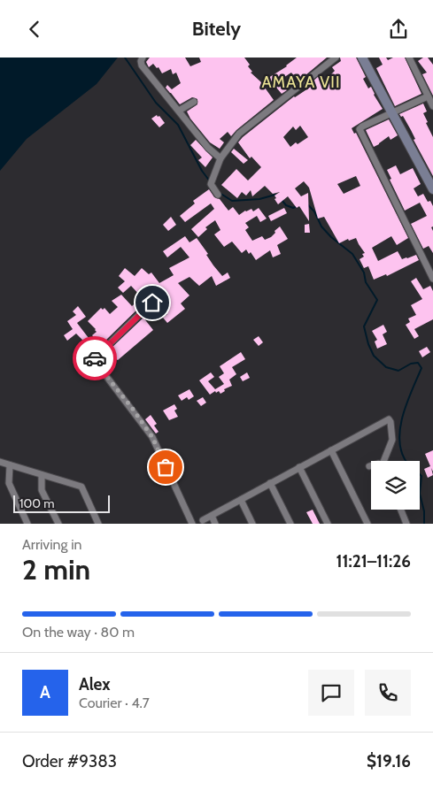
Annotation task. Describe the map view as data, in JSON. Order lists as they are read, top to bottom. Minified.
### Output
{"districts":["AMAYA VII"],"scale_bar":"100 m","page":{"header":"Bitely","scale":"100 m","heading":["2 min","Arriving in","11:21–11:26"],"panel":["Alex","Courier · 4.7","Order #9383","$19.16"],"bar":"On the way · 80 m","round":"A"}}
